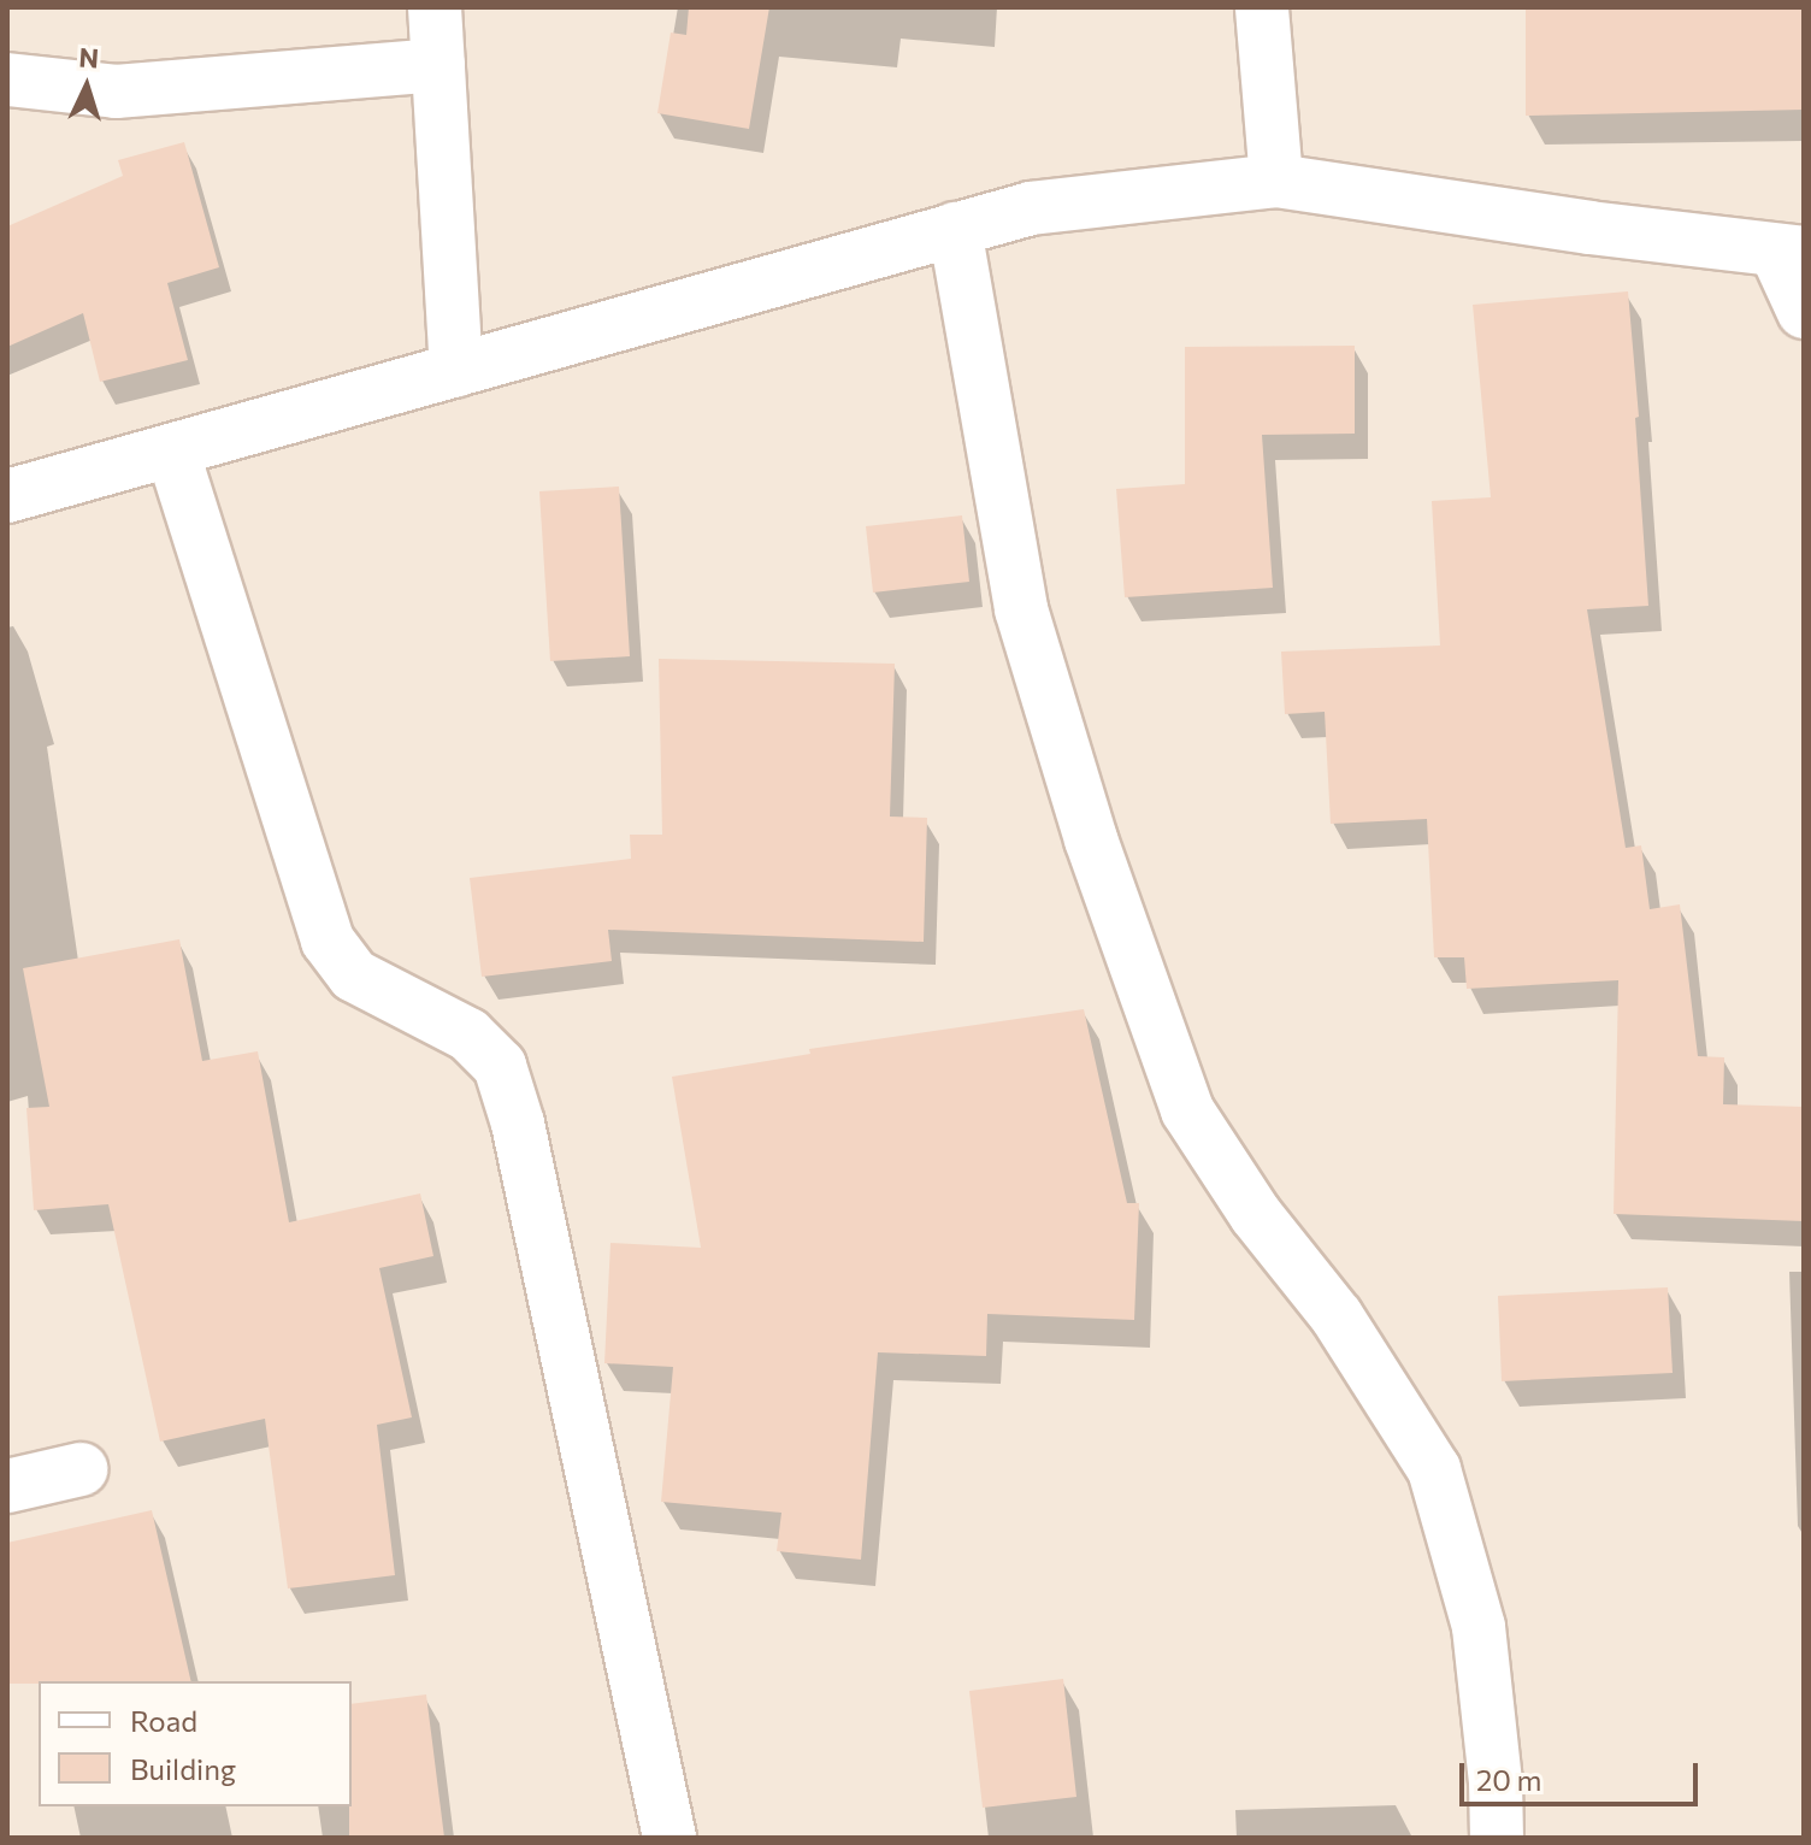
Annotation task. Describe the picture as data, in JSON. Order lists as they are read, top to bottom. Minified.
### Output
{"legend":["Road","Building"],"scale_bar":"20 m","north":"top"}
